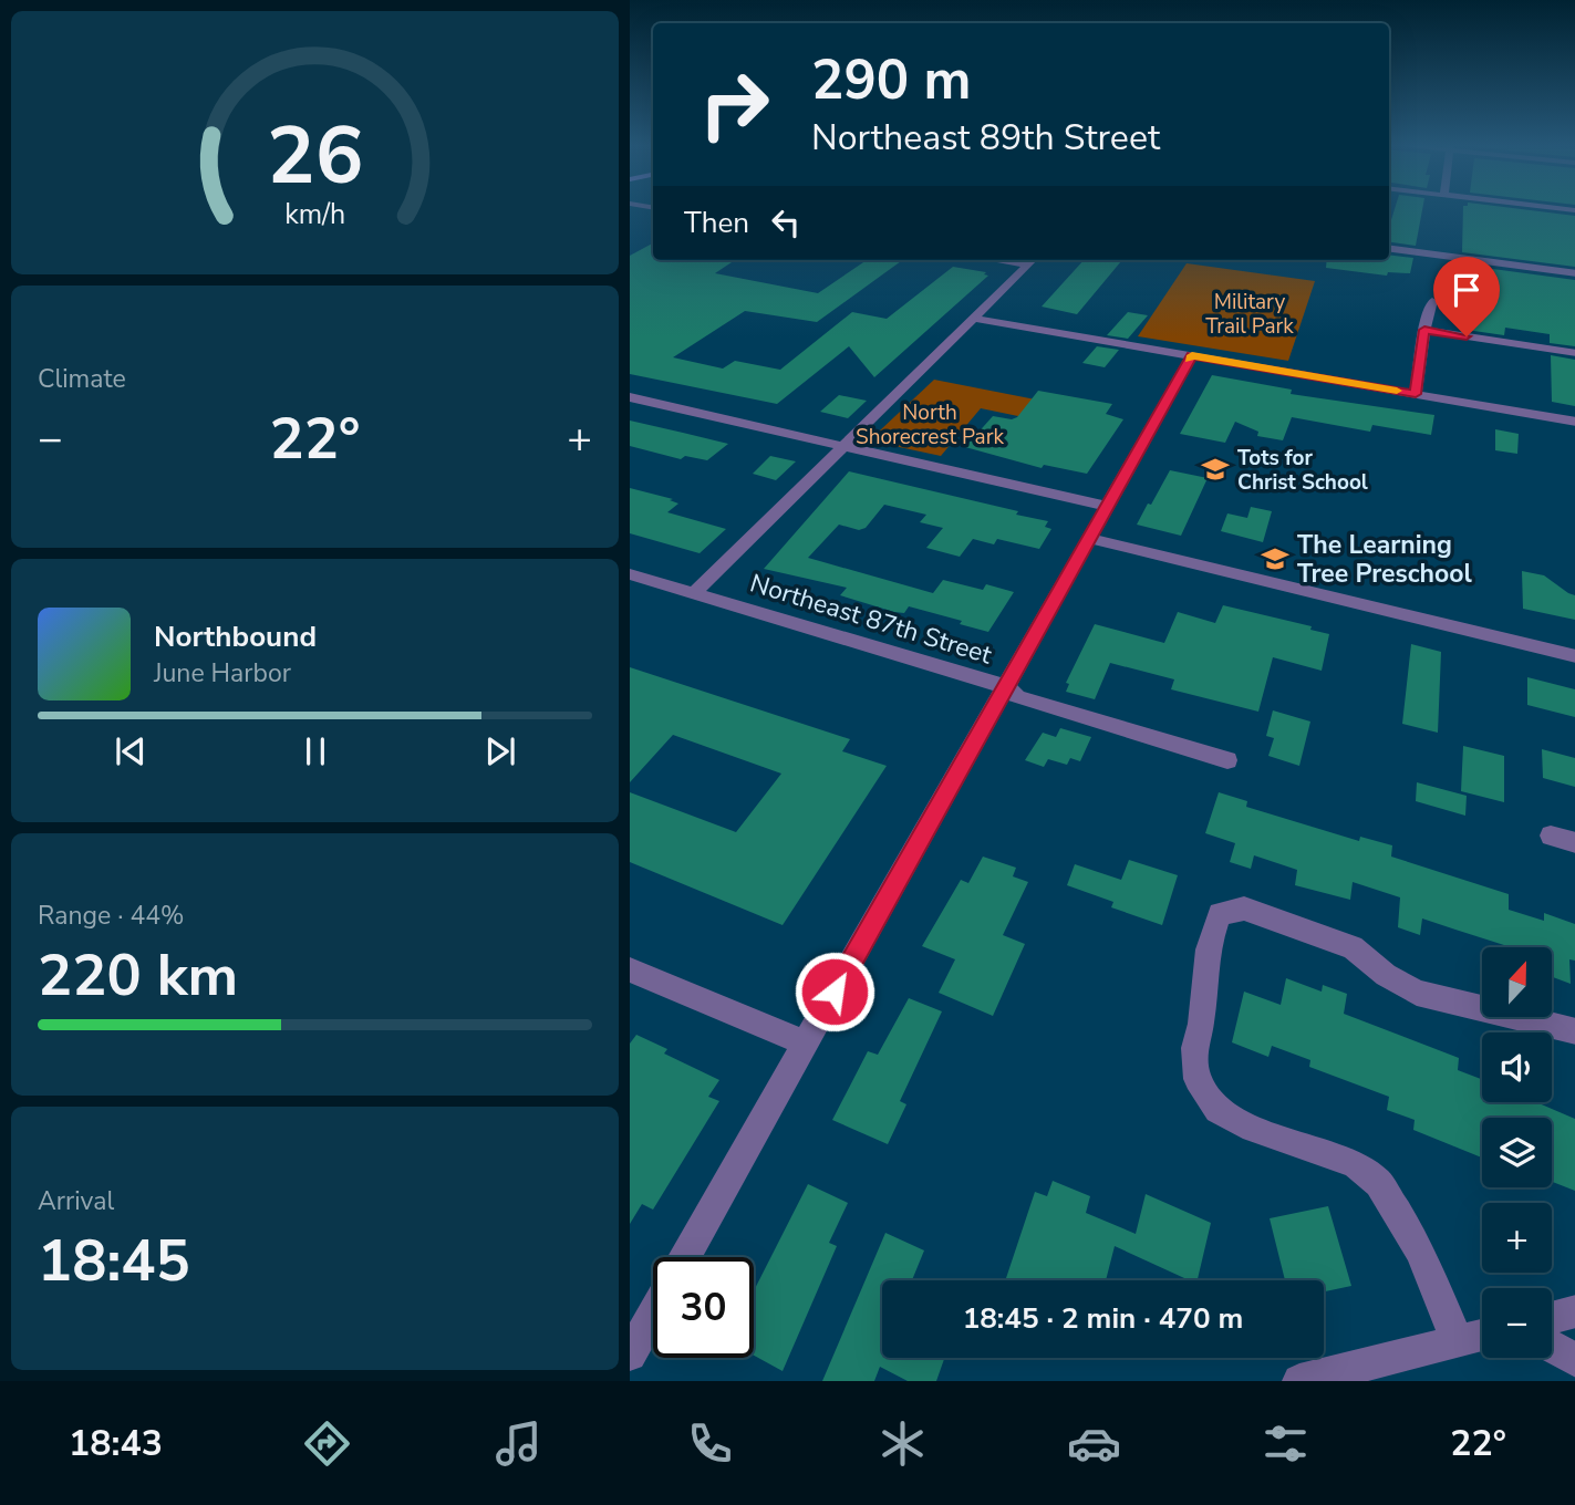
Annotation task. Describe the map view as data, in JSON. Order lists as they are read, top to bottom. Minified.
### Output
{"streets":{"street":["Northeast 87th Street"]},"parks":["Military Trail Park","North Shorecrest Park"],"places":{"school or university":["Tots for Christ School","The Learning Tree Preschool"]},"north":"top","page":{"turn":["290 m","Northeast 89th Street"],"then":"Then","tile":["Climate",["Range · 44%","220 km"],["Arrival","18:45"]],"heat":["−","22°","+"],"song":["Northbound","June Harbor"],"map_buttons":["+","−"],"limit":"30","trip":"18:45 · 2 min · 470 m","tabs":["18:43","22°"],"gauge":["26","km/h"]}}
